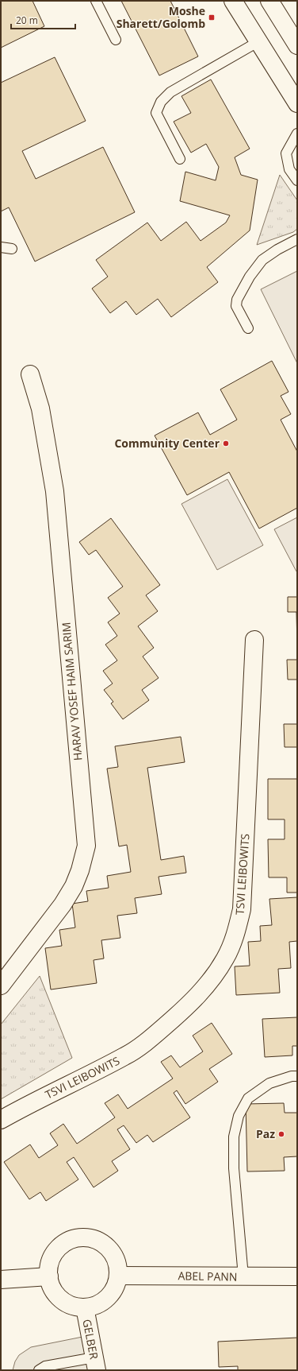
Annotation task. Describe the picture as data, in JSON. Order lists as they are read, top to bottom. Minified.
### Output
{"streets":{"street":["HARAV YOSEF HAIM SARIM","TSVI LEIBOWITS","ABEL PANN","GELBER"]},"crossings":[["ABEL PANN","GELBER"]],"places":{"transit":["Moshe Sharett/Golomb"],"other":["Community Center","Paz"]},"scale_bar":"20 m"}
